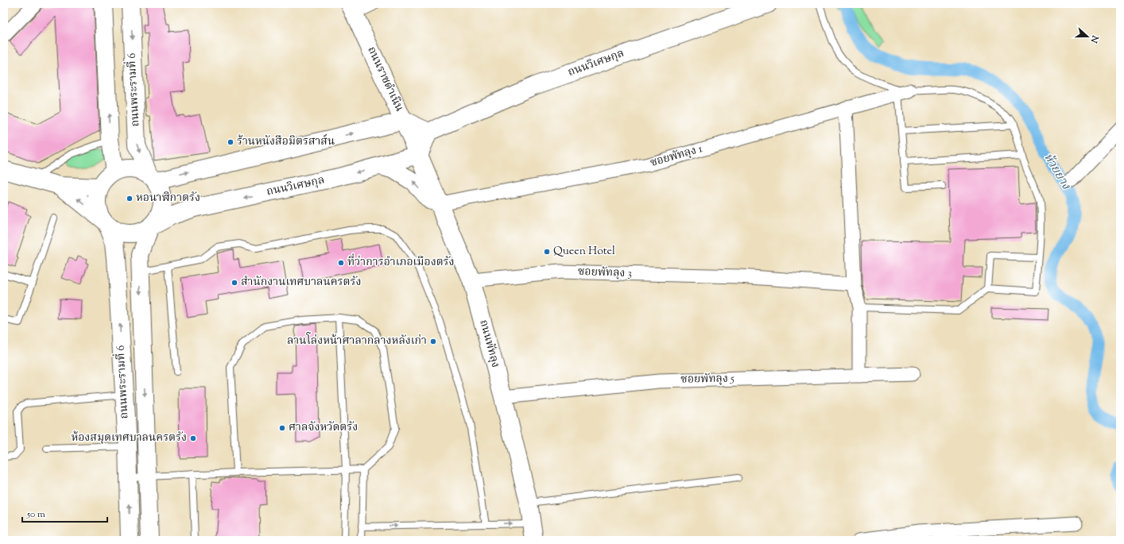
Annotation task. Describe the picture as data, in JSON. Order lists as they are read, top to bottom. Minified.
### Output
{"streets":{"main road":["ถนนวิเศษกุล","ถนนราชดำเนิน","ถนนพระรามที่ 6","ถนนพัทลุง"],"street":["ซอยพัทลุง 1","ซอยพัทลุง 3","ซอยพัทลุง 5"]},"crossings":[["ถนนวิเศษกุล","ถนนราชดำเนิน"],["ถนนวิเศษกุล","ถนนพระรามที่ 6"],["ถนนวิเศษกุล","ถนนพัทลุง"],["ถนนราชดำเนิน","ถนนพัทลุง"],["ซอยพัทลุง 1","ถนนพัทลุง"],["ซอยพัทลุง 3","ถนนพัทลุง"],["ถนนพัทลุง","ซอยพัทลุง 5"]],"water":["ห้วยยาง"],"places":["ร้านหนังสือมิตรสาส์น","หอนาฬิกาตรัง","Queen Hotel","ที่ว่าการอำเภอเมืองตรัง","สำนักงานเทศบาลนครตรัง","ลานโล่งหน้าศาลากลางหลังเก่า","ศาลจังหวัดตรัง","ห้องสมุดเทศบาลนครตรัง"],"scale_bar":"50 m","north":"right"}
